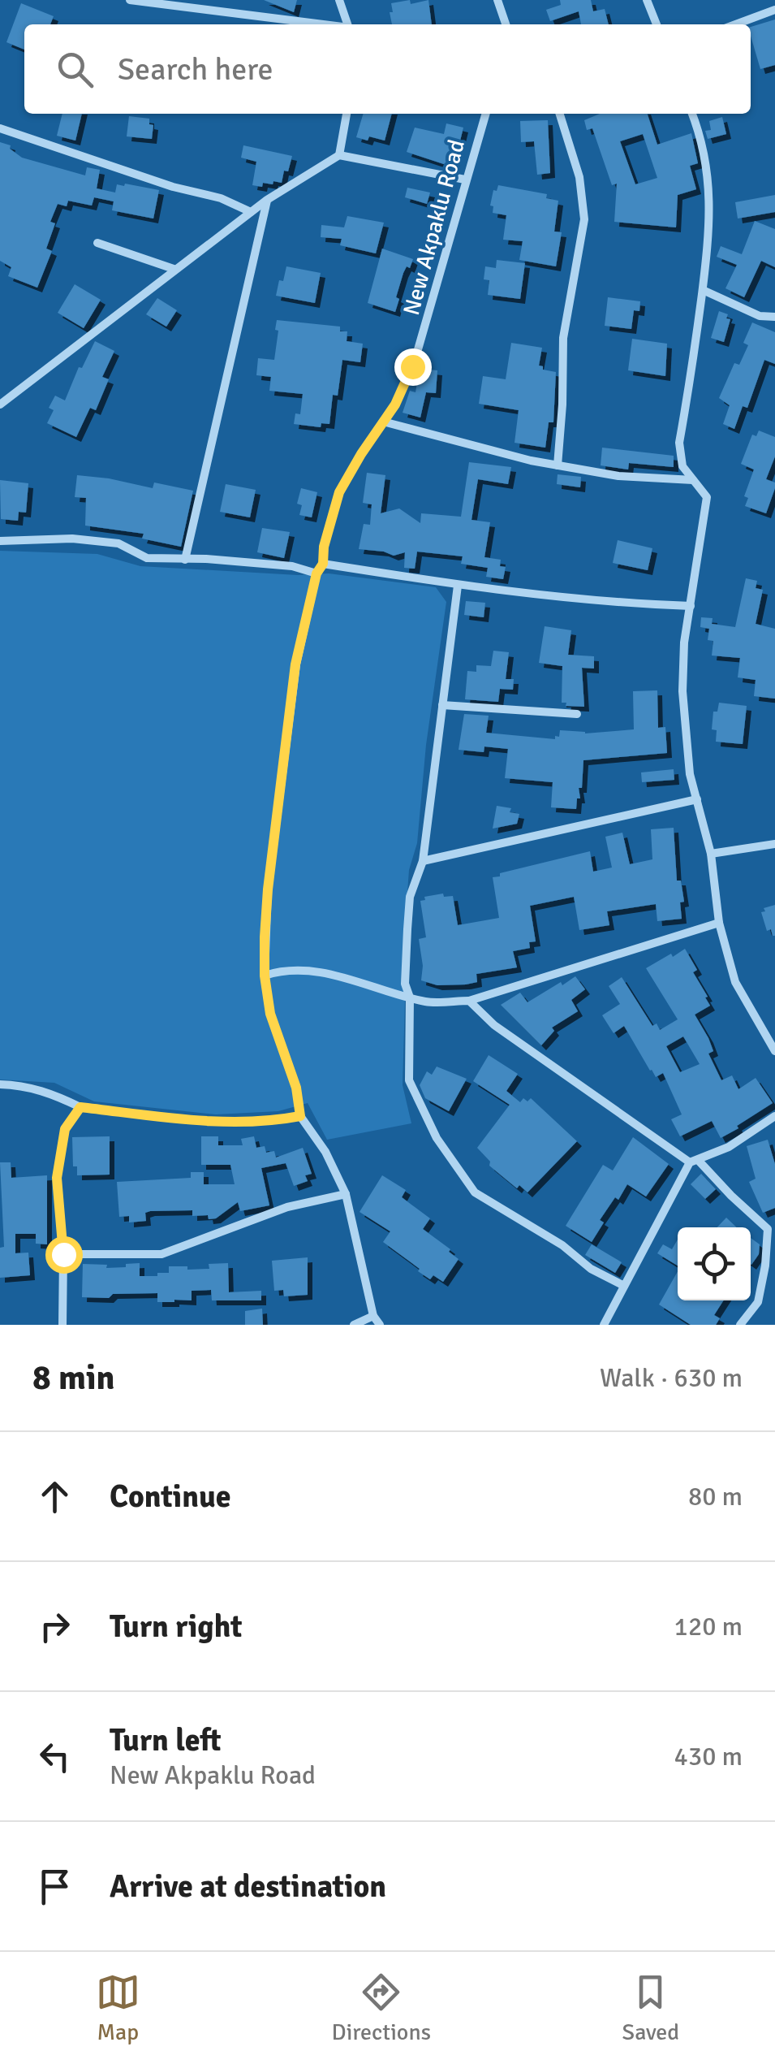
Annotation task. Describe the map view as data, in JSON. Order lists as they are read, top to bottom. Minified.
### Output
{"streets":{"street":["New Akpaklu Road"]},"page":{"search":"Search here","heading":["8 min","Walk · 630 m"],"list":[["Continue","80 m"],["Turn right","120 m"],["Turn left","New Akpaklu Road","430 m"],"Arrive at destination"],"nav":["Map","Directions","Saved"]}}
